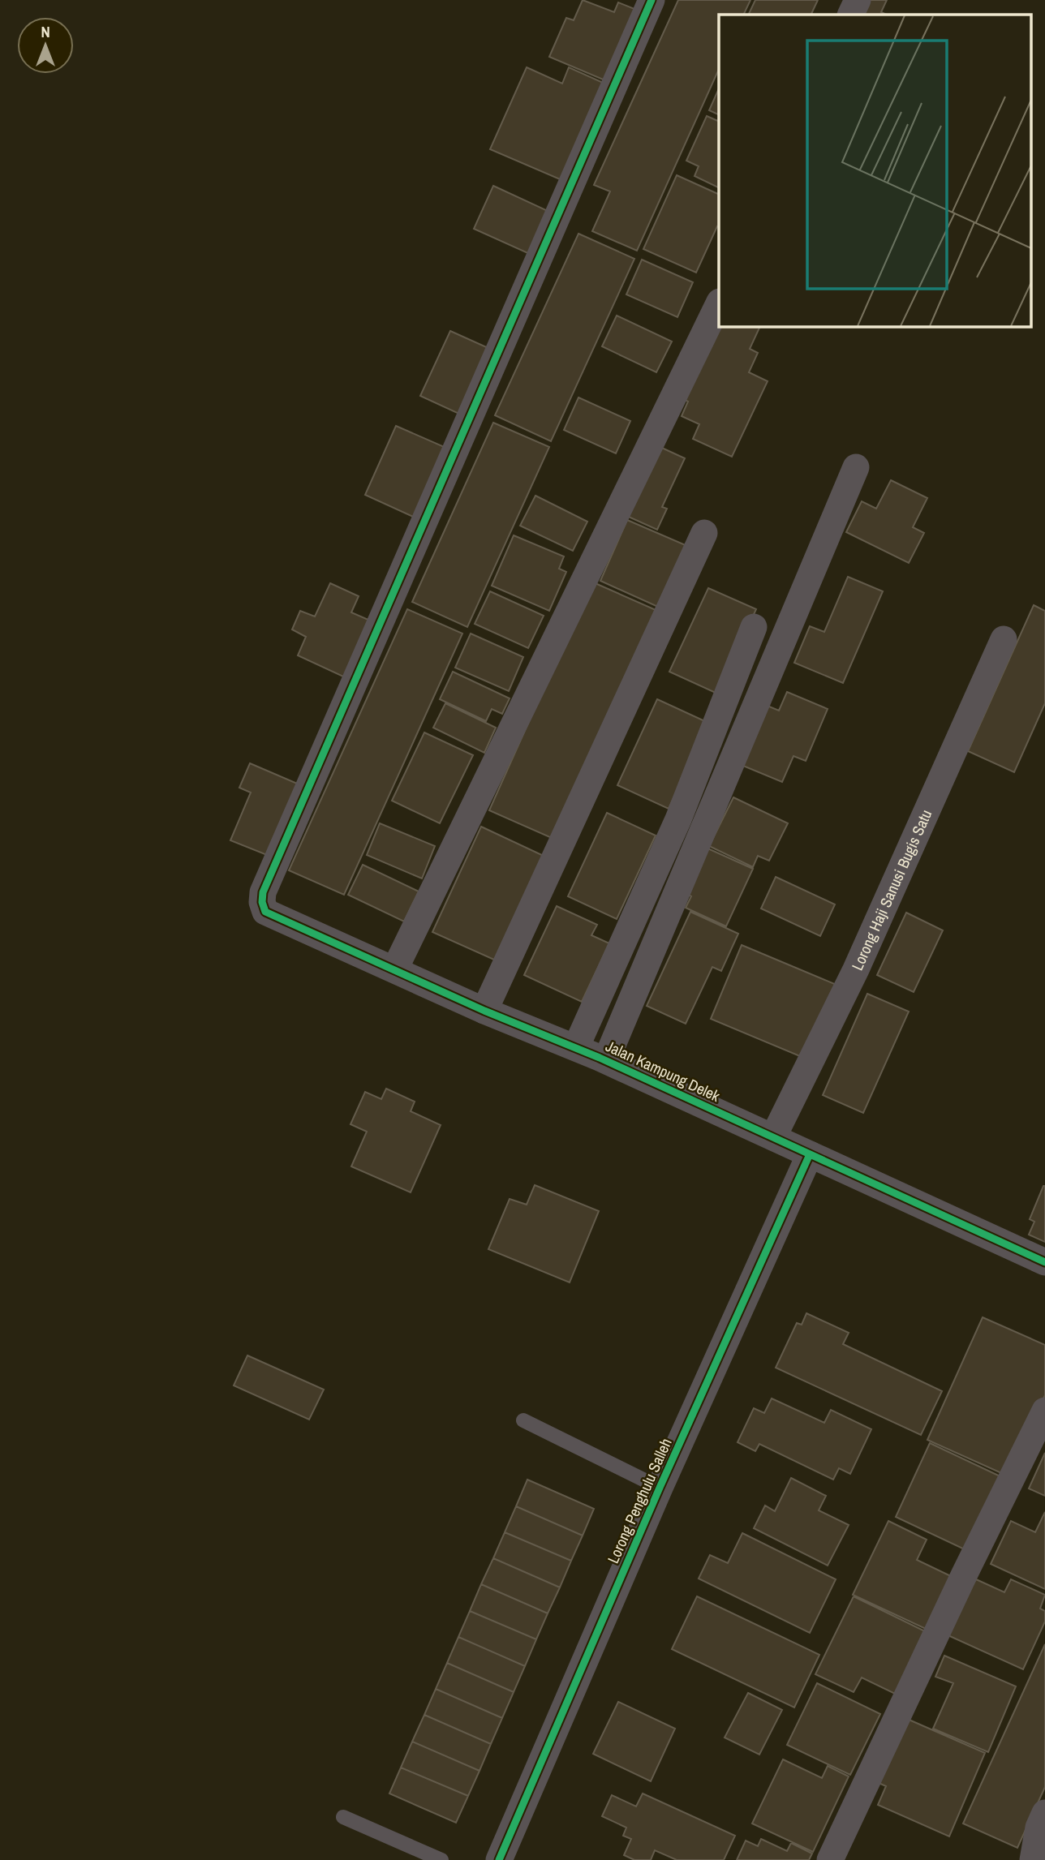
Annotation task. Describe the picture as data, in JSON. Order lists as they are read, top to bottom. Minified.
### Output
{"streets":{"street":["Lorong Haji Sanusi Bugis Satu","Jalan Kampung Delek","Lorong Penghulu Salleh"]},"crossings":[["Lorong Haji Sanusi Bugis Satu","Jalan Kampung Delek"],["Jalan Kampung Delek","Lorong Penghulu Salleh"]],"north":"top"}
